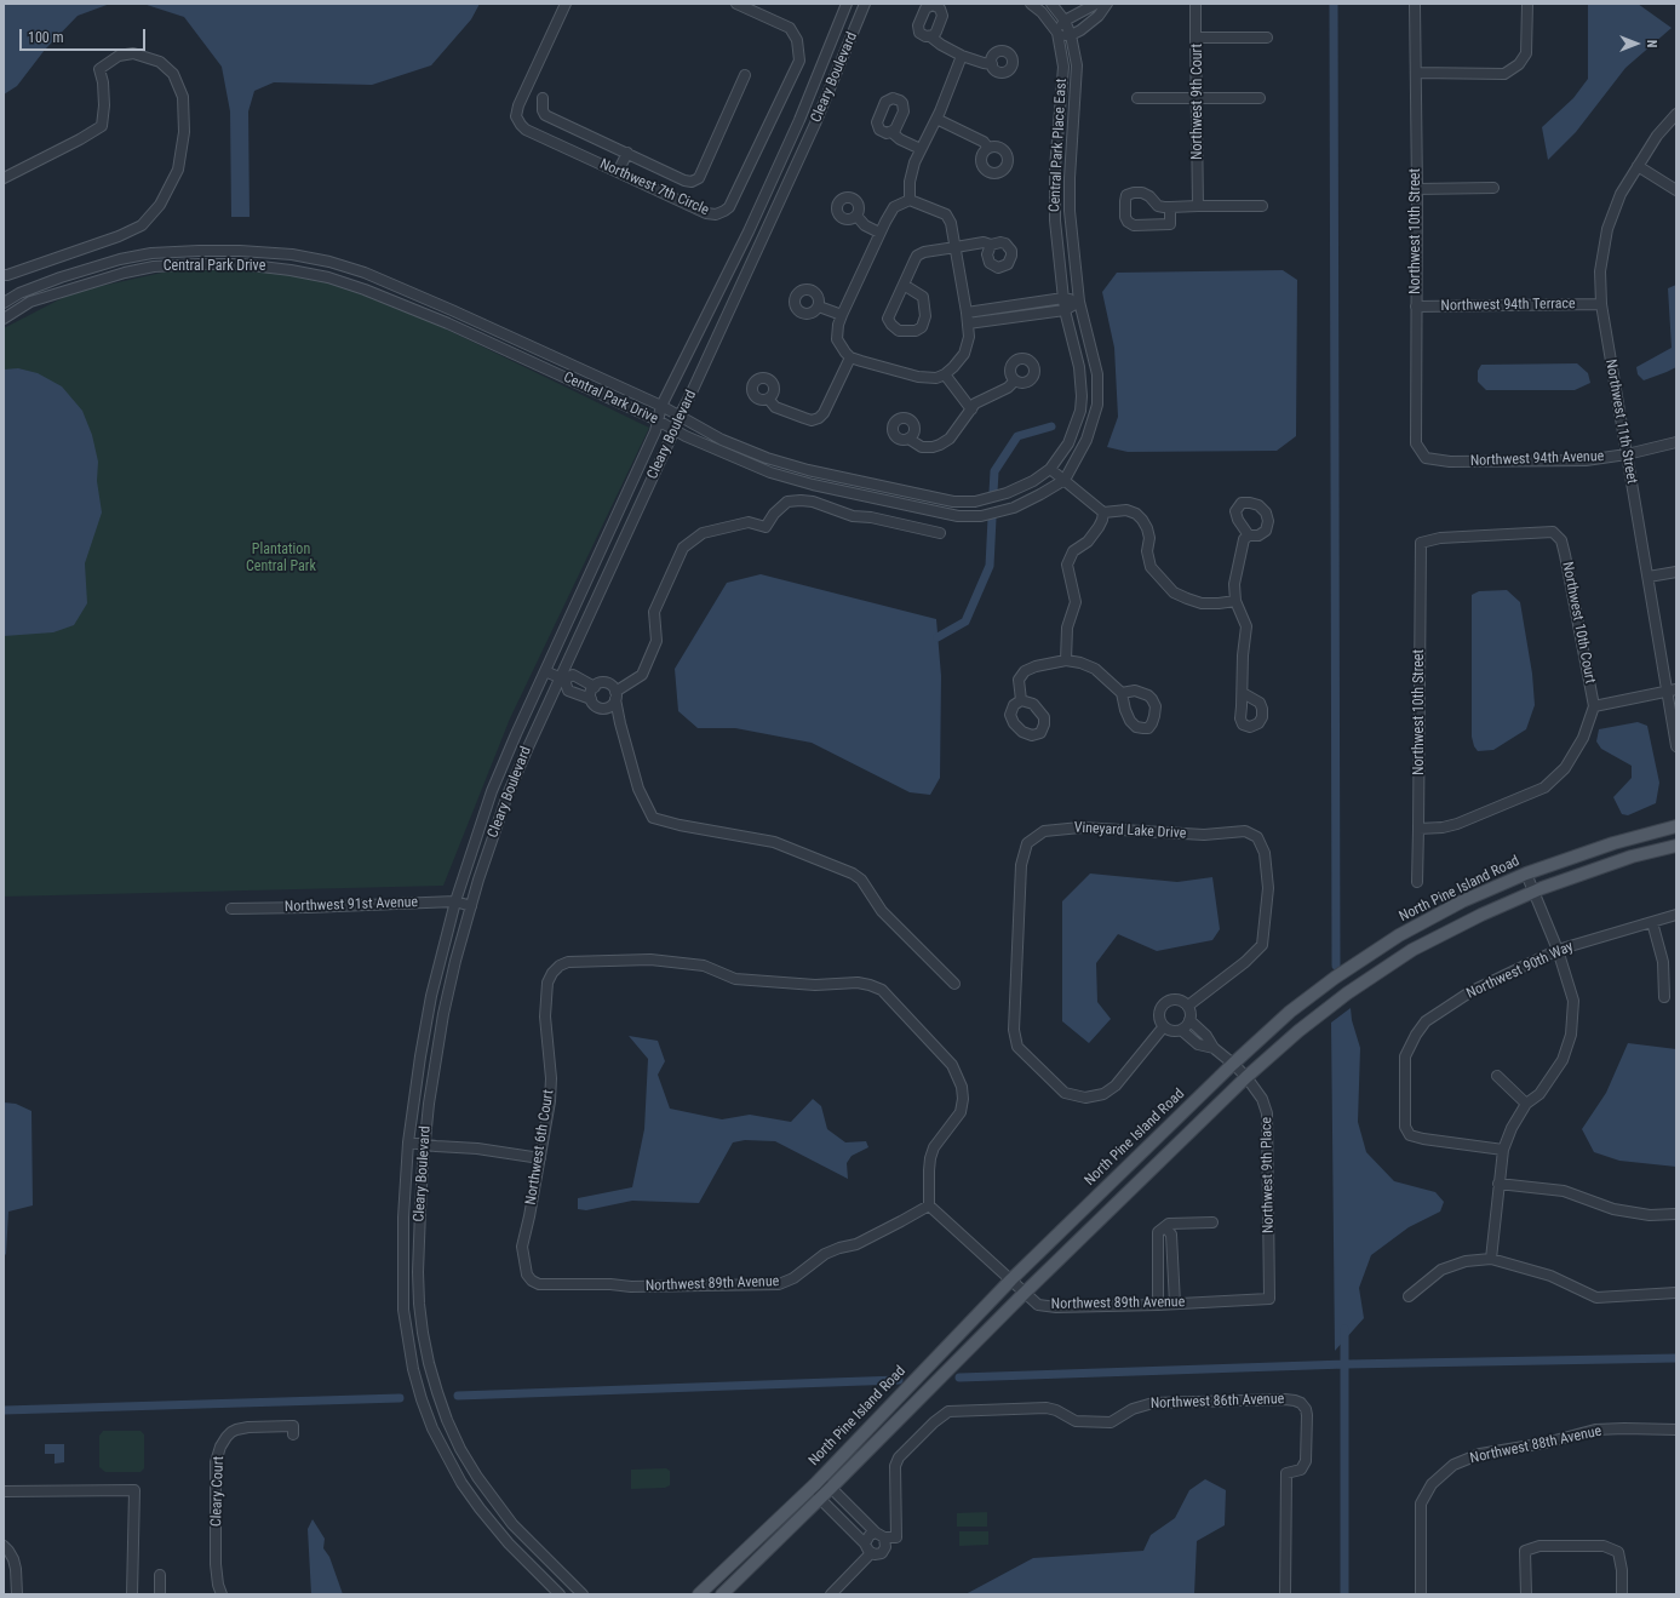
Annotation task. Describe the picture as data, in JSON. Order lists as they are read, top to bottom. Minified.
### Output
{"streets":{"main road":["North Pine Island Road"],"street":["Cleary Boulevard","Northwest 9th Court","Central Park Place East","Northwest 7th Circle","Northwest 10th Street","Central Park Drive","Northwest 94th Terrace","Northwest 11th Street","Northwest 94th Avenue","Northwest 10th Court","Vineyard Lake Drive","Northwest 91st Avenue","Northwest 90th Way","Northwest 6th Court","Northwest 9th Place","Northwest 89th Avenue","Northwest 86th Avenue","Northwest 88th Avenue","Cleary Court"]},"crossings":[["Cleary Boulevard","Central Park Drive"],["Cleary Boulevard","Northwest 91st Avenue"],["Central Park Place East","Central Park Drive"],["Northwest 10th Street","Northwest 94th Terrace"],["Northwest 10th Street","Northwest 94th Avenue"],["Northwest 10th Street","Northwest 10th Court"],["Northwest 94th Terrace","Northwest 11th Street"],["Northwest 11th Street","Northwest 94th Avenue"],["North Pine Island Road","Northwest 9th Place"],["North Pine Island Road","Northwest 89th Avenue"],["Northwest 6th Court","Northwest 89th Avenue"],["Northwest 9th Place","Northwest 89th Avenue"]],"parks":["Plantation Central Park"],"scale_bar":"100 m","north":"right"}
